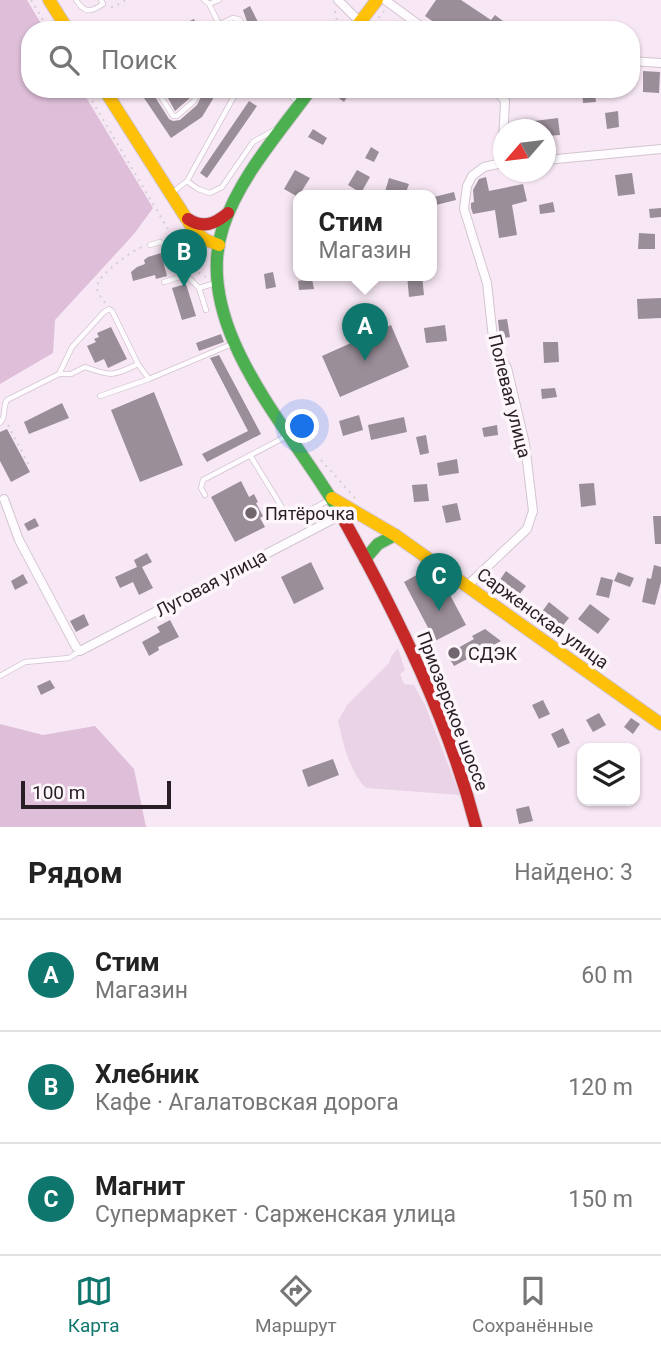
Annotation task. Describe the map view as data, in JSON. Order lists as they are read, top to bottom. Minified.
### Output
{"streets":{"main road":["Сарженская улица","Приозерское шоссе"],"street":["Полевая улица","Луговая улица"]},"crossings":[["Полевая улица","Сарженская улица"],["Луговая улица","Приозерское шоссе"],["Сарженская улица","Приозерское шоссе"]],"places":["Пятёрочка","СДЭК"],"scale_bar":"100 m","north":"bottom left","page":{"search":"Поиск","popup":["Стим","Магазин"],"pins":["B","A","C"],"scale":"100 m","heading":["Рядом","Найдено: 3"],"list":[{"mark":"A","name":"Стим","note":"Магазин","value":"60 m"},{"mark":"B","name":"Хлебник","note":"Кафе · Агалатовская дорога","value":"120 m"},{"mark":"C","name":"Магнит","note":"Супермаркет · Сарженская улица","value":"150 m"}],"nav":["Карта","Маршрут","Сохранённые"]}}
